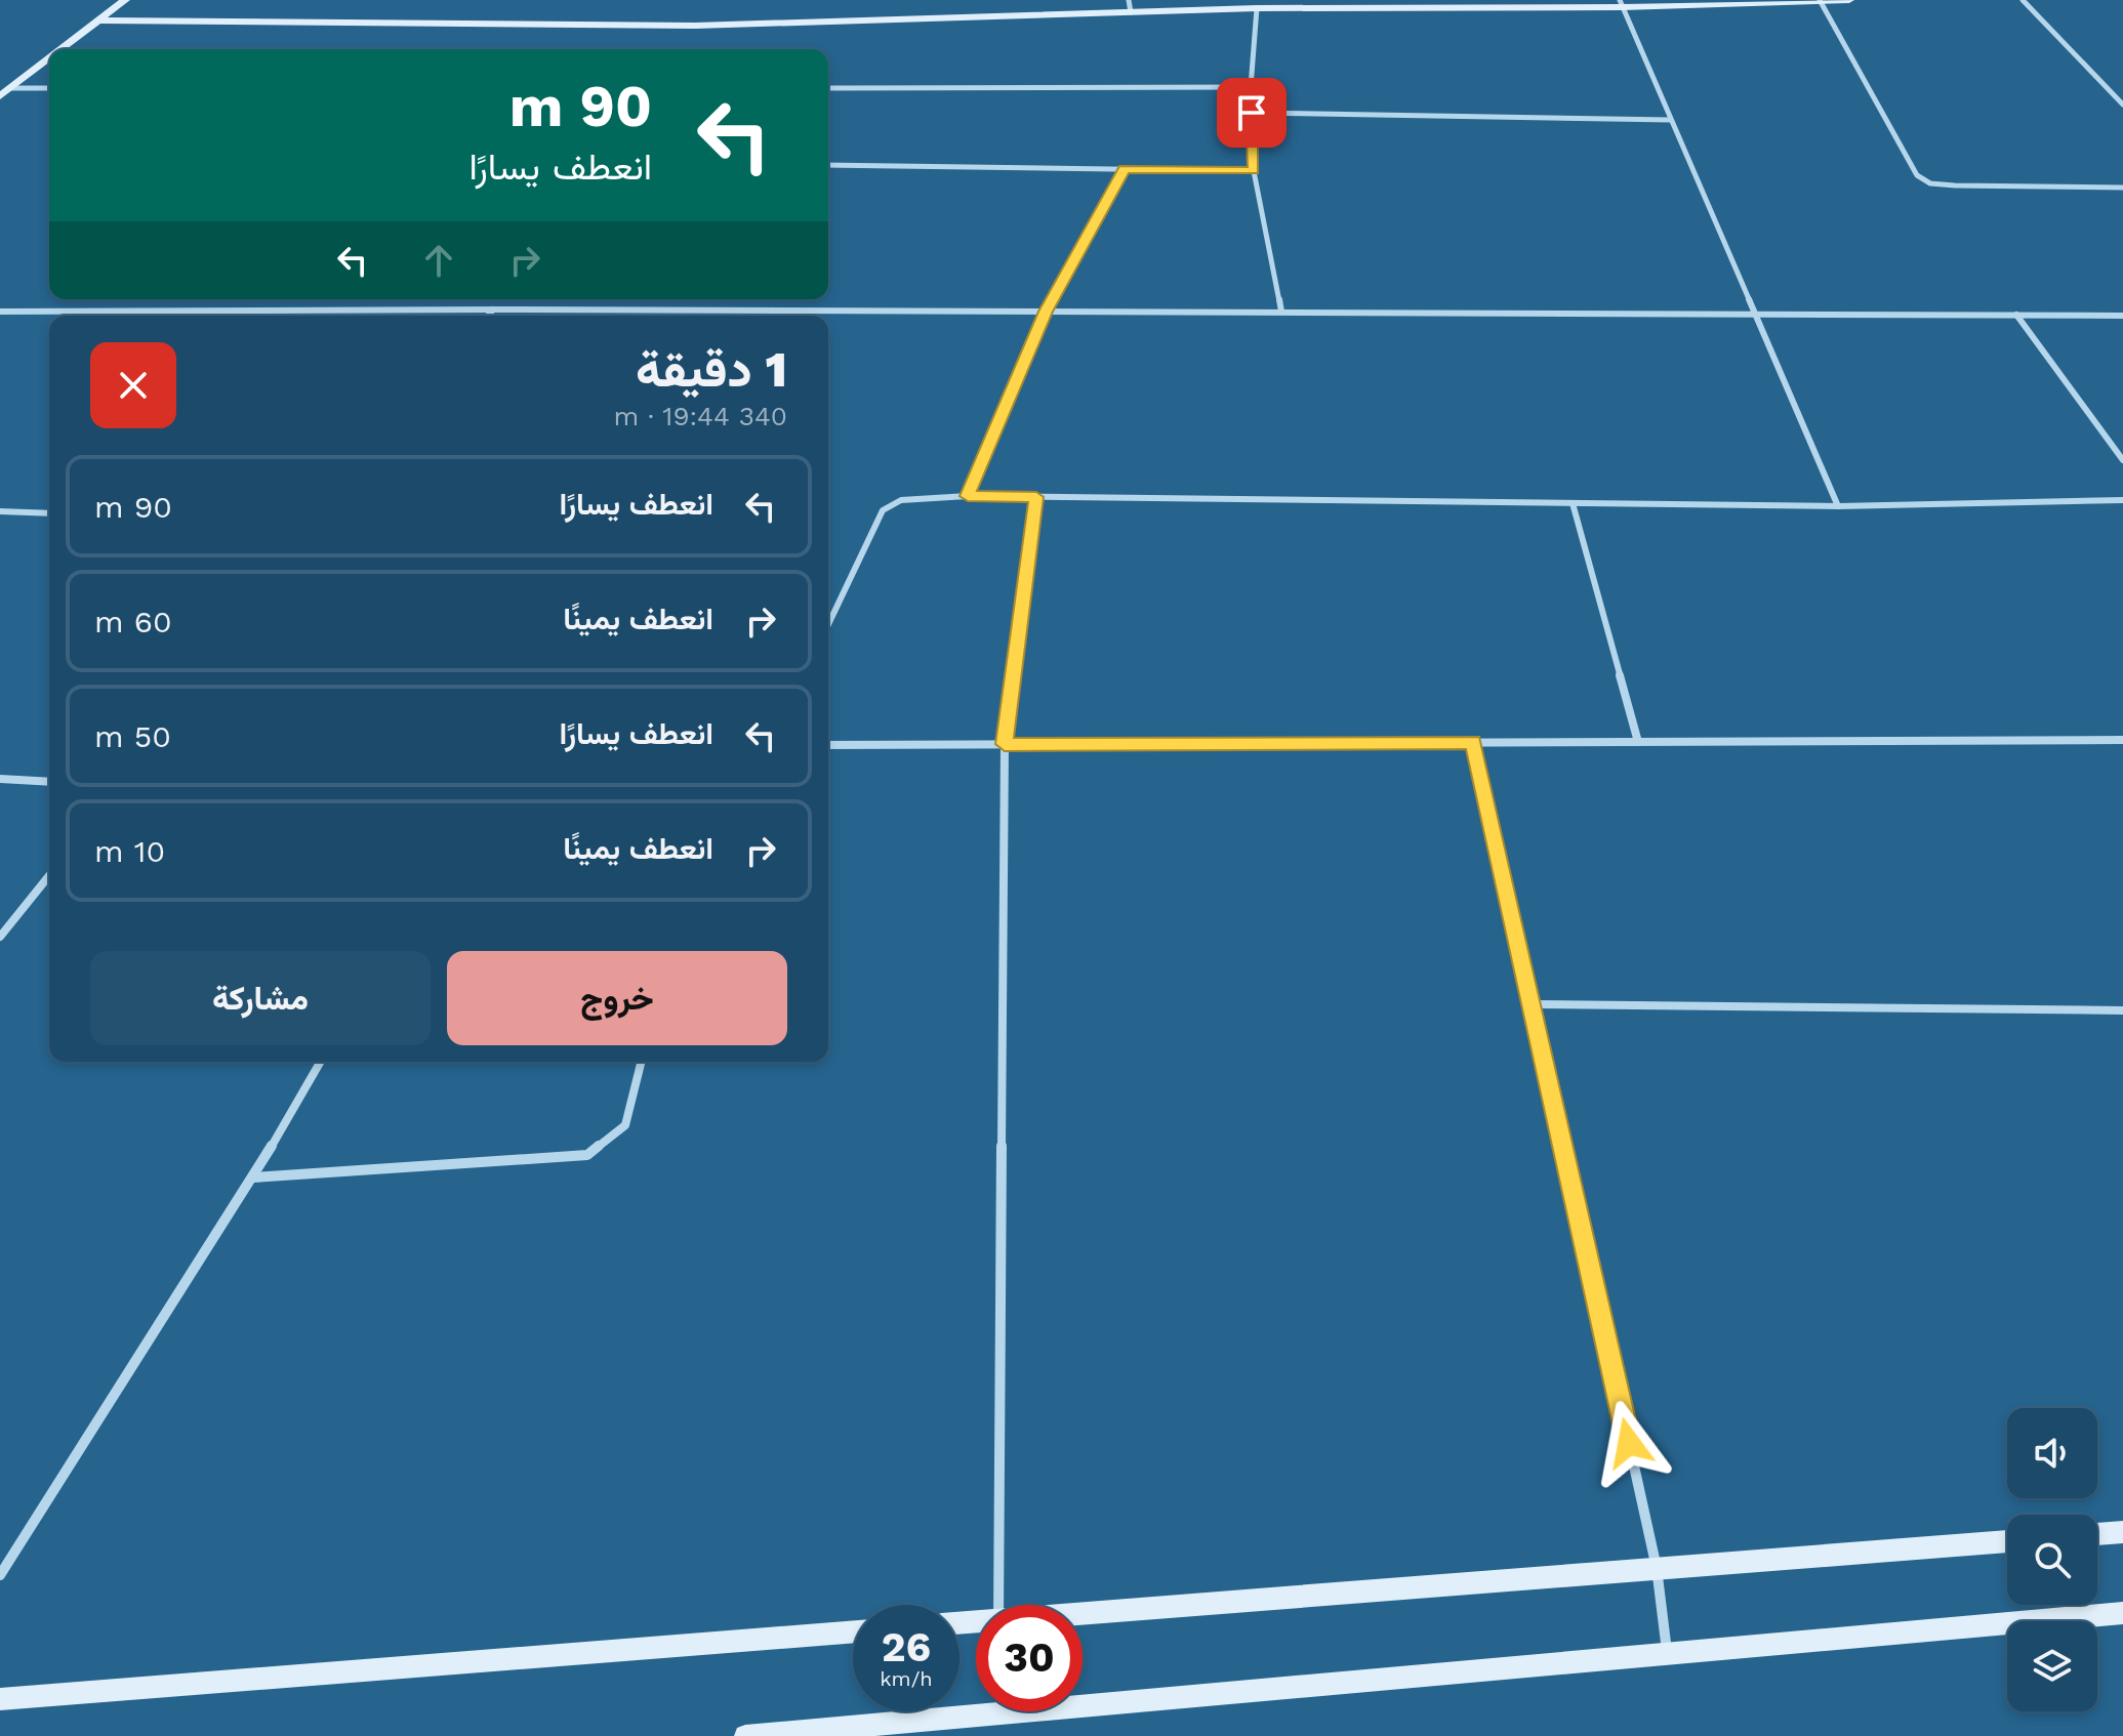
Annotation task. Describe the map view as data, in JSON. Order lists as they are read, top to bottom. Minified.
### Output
{"page":{"turn":["90 m","انعطف يسارًا"],"heading":["1 دقيقة","340 m · 19:44"],"list":[{"name":"انعطف يسارًا","value":"90 m"},{"name":"انعطف يمينًا","value":"60 m"},{"name":"انعطف يسارًا","value":"50 m"},{"name":"انعطف يمينًا","value":"10 m"}],"buttons":["خروج","مشاركة"],"speed":"26 km/h","limit":"30"}}
